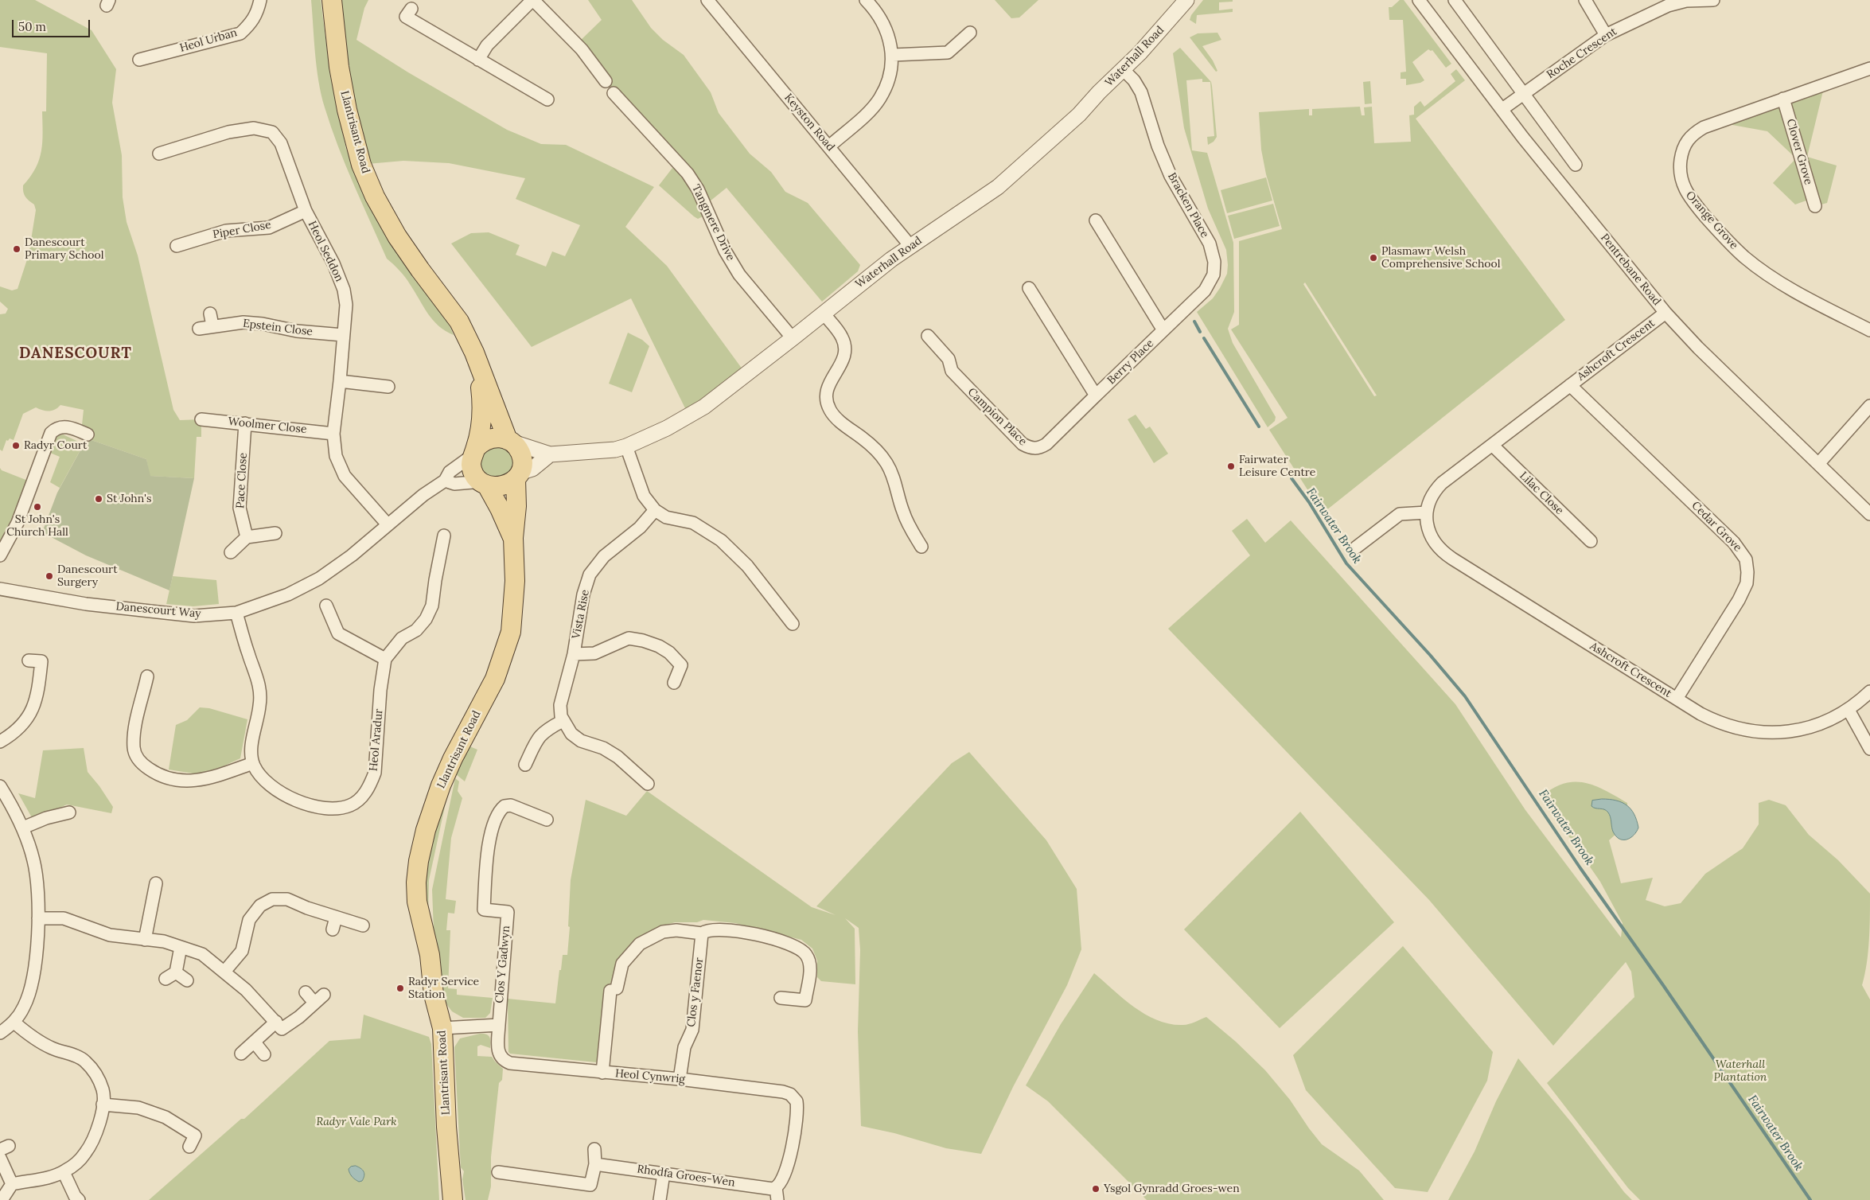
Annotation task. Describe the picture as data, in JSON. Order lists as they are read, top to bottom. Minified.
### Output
{"streets":{"main road":["Llantrisant Road"],"street":["Heol Urban","Roche Crescent","Waterhall Road","Keyston Road","Clover Grove","Bracken Place","Orange Grove","Tangmere Drive","Piper Close","Heol Seddon","Pentrebane Road","Epstein Close","Ashcroft Crescent","Berry Place","Campion Place","Woolmer Close","Pace Close","Lilac Close","Cedar Grove","Danescourt Way","Vista Rise","Heol Aradur","Clos Y Gadwyn","Clos y Faenor","Heol Cynwrig","Rhodfa Groes-Wen"]},"crossings":[["Roche Crescent","Pentrebane Road"],["Waterhall Road","Keyston Road"],["Waterhall Road","Llantrisant Road"],["Waterhall Road","Bracken Place"],["Waterhall Road","Tangmere Drive"],["Waterhall Road","Danescourt Way"],["Llantrisant Road","Danescourt Way"],["Clover Grove","Orange Grove"],["Bracken Place","Berry Place"],["Piper Close","Heol Seddon"],["Heol Seddon","Epstein Close"],["Heol Seddon","Woolmer Close"],["Heol Seddon","Danescourt Way"],["Pentrebane Road","Ashcroft Crescent"],["Ashcroft Crescent","Lilac Close"],["Ashcroft Crescent","Cedar Grove"],["Berry Place","Campion Place"],["Woolmer Close","Pace Close"],["Danescourt Way","Heol Aradur"],["Clos Y Gadwyn","Heol Cynwrig"],["Clos y Faenor","Heol Cynwrig"],["Heol Cynwrig","Rhodfa Groes-Wen"]],"districts":["DANESCOURT"],"water":["Fairwater Brook"],"parks":["Waterhall Plantation","Radyr Vale Park"],"places":["Danescourt Primary School","Plasmawr Welsh Comprehensive School","Radyr Court","Fairwater Leisure Centre","St John's","St John's Church Hall","Danescourt Surgery","Radyr Service Station","Ysgol Gynradd Groes-wen"],"scale_bar":"50 m"}
